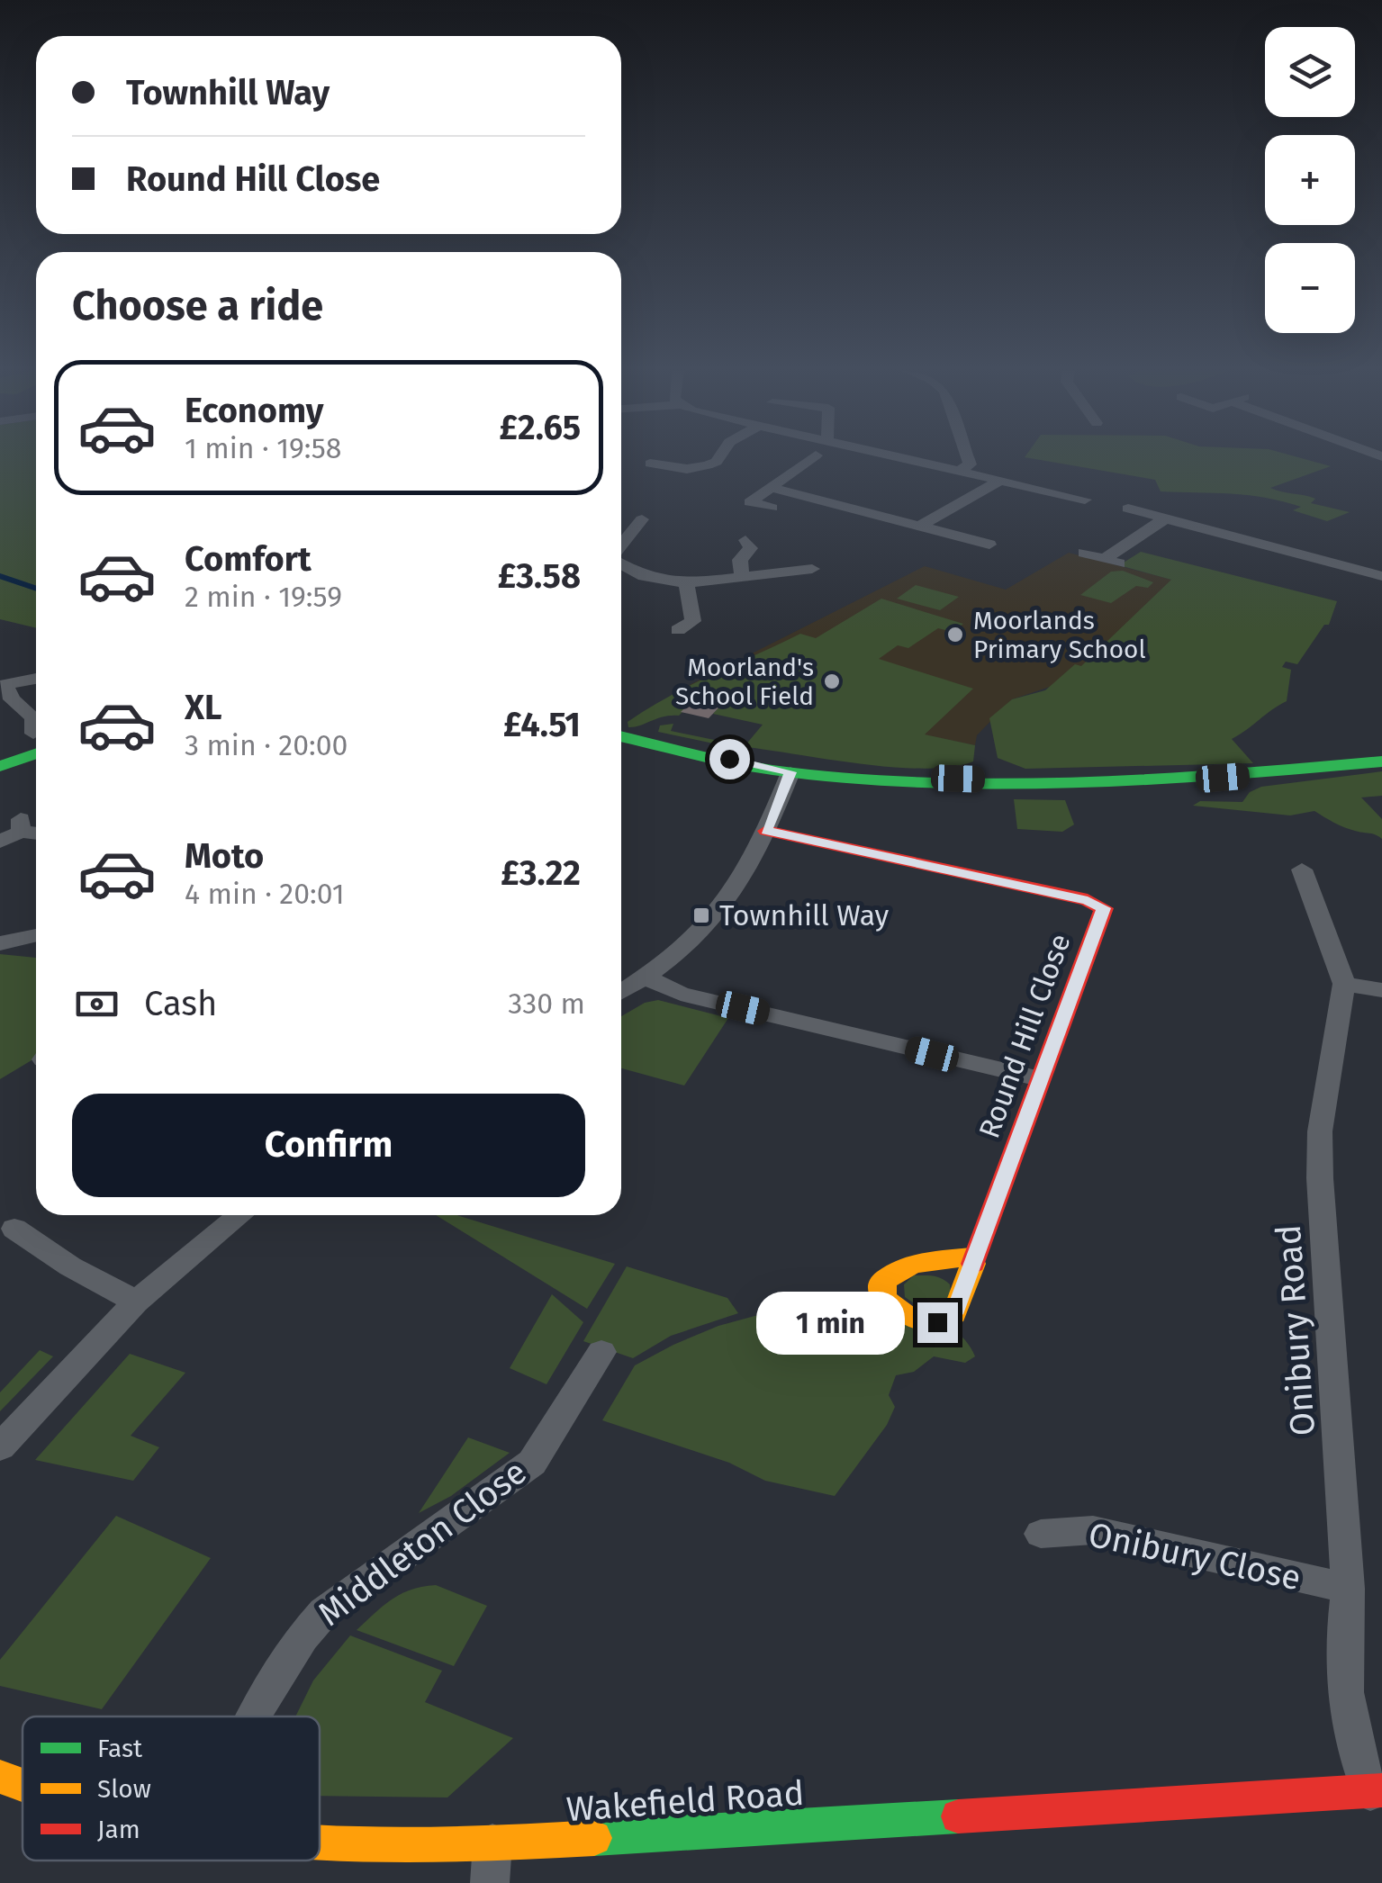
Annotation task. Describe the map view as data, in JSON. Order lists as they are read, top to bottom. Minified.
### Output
{"streets":{"street":["Round Hill Close","Onibury Road","Middleton Close","Onibury Close","Wakefield Road"]},"crossings":[["Onibury Road","Onibury Close"],["Onibury Road","Wakefield Road"]],"places":{"other":["Moorlands Primary School","Moorland's School Field"],"transit":["Townhill Way"]},"legend":["Fast","Slow","Jam"],"page":{"map_buttons":["+","−"],"banner":["Townhill Way","Round Hill Close"],"heading":"Choose a ride","list":[{"name":"Economy","note":"1 min · 19:58","value":"£2.65"},{"name":"Comfort","note":"2 min · 19:59","value":"£3.58"},{"name":"XL","note":"3 min · 20:00","value":"£4.51"},{"name":"Moto","note":"4 min · 20:01","value":"£3.22"}],"pay":["Cash","330 m"],"buttons":"Confirm","bubble":"1 min"}}
